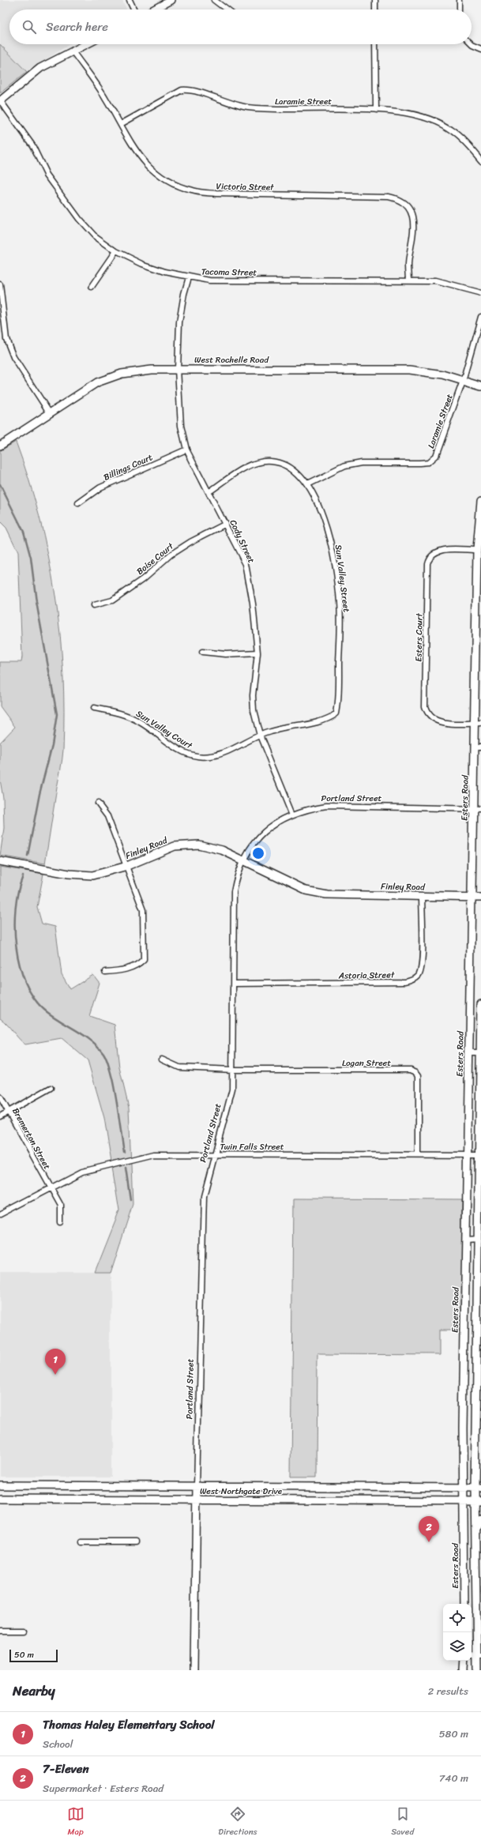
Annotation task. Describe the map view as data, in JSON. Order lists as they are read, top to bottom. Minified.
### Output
{"streets":{"main road":["West Rochelle Road","Portland Street","Esters Road","Finley Road","West Northgate Drive"],"street":["Laramie Street","Victoria Street","Tacoma Street","Billings Court","Cody Street","Boise Court","Sun Valley Street","Esters Court","Sun Valley Court","Astoria Street","Logan Street","Bremerton Street","Twin Falls Street"]},"crossings":[["Laramie Street","Victoria Street"],["Laramie Street","West Rochelle Road"],["Laramie Street","Sun Valley Street"],["Victoria Street","Tacoma Street"],["Tacoma Street","Cody Street"],["West Rochelle Road","Cody Street"],["Billings Court","Cody Street"],["Cody Street","Boise Court"],["Cody Street","Sun Valley Street"],["Cody Street","Sun Valley Court"],["Cody Street","Portland Street"],["Sun Valley Street","Sun Valley Court"],["Esters Court","Esters Road"],["Portland Street","Esters Road"],["Portland Street","Finley Road"],["Portland Street","Astoria Street"],["Portland Street","Logan Street"],["Portland Street","Twin Falls Street"],["Portland Street","West Northgate Drive"],["Esters Road","Finley Road"],["Esters Road","Twin Falls Street"],["Esters Road","West Northgate Drive"],["Finley Road","Astoria Street"],["Logan Street","Twin Falls Street"],["Bremerton Street","Twin Falls Street"]],"scale_bar":"50 m","page":{"search":"Search here","pins":["1","2"],"scale":"50 m","heading":["Nearby","2 results"],"list":[{"mark":"1","name":"Thomas Haley Elementary School","note":"School","value":"580 m"},{"mark":"2","name":"7-Eleven","note":"Supermarket · Esters Road","value":"740 m"}],"nav":["Map","Directions","Saved"]}}
